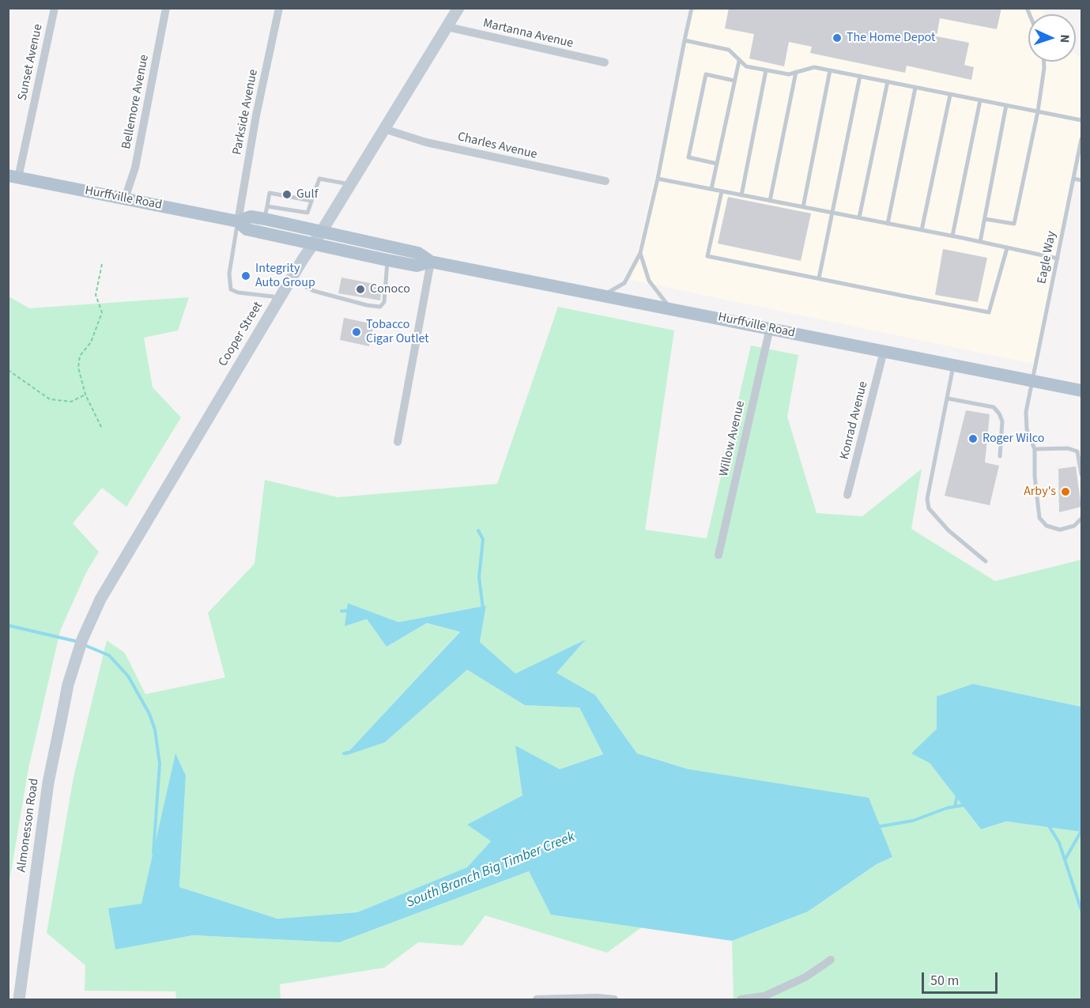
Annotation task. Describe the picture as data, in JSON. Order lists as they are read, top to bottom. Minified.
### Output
{"streets":{"main road":["Hurffville Road","Cooper Street","Almonesson Road"],"street":["Martanna Avenue","Sunset Avenue","Bellemore Avenue","Parkside Avenue","Charles Avenue","Konrad Avenue","Willow Avenue"],"lane":["Eagle Way"]},"crossings":[["Martanna Avenue","Cooper Street"],["Sunset Avenue","Hurffville Road"],["Bellemore Avenue","Hurffville Road"],["Parkside Avenue","Hurffville Road"],["Charles Avenue","Cooper Street"],["Hurffville Road","Eagle Way"],["Hurffville Road","Cooper Street"],["Hurffville Road","Konrad Avenue"],["Hurffville Road","Willow Avenue"],["Cooper Street","Almonesson Road"]],"water":["South Branch Big Timber Creek"],"places":["The Home Depot","Gulf","Integrity Auto Group","Conoco","Tobacco Cigar Outlet","Roger Wilco","Arby's"],"scale_bar":"50 m","north":"right"}
